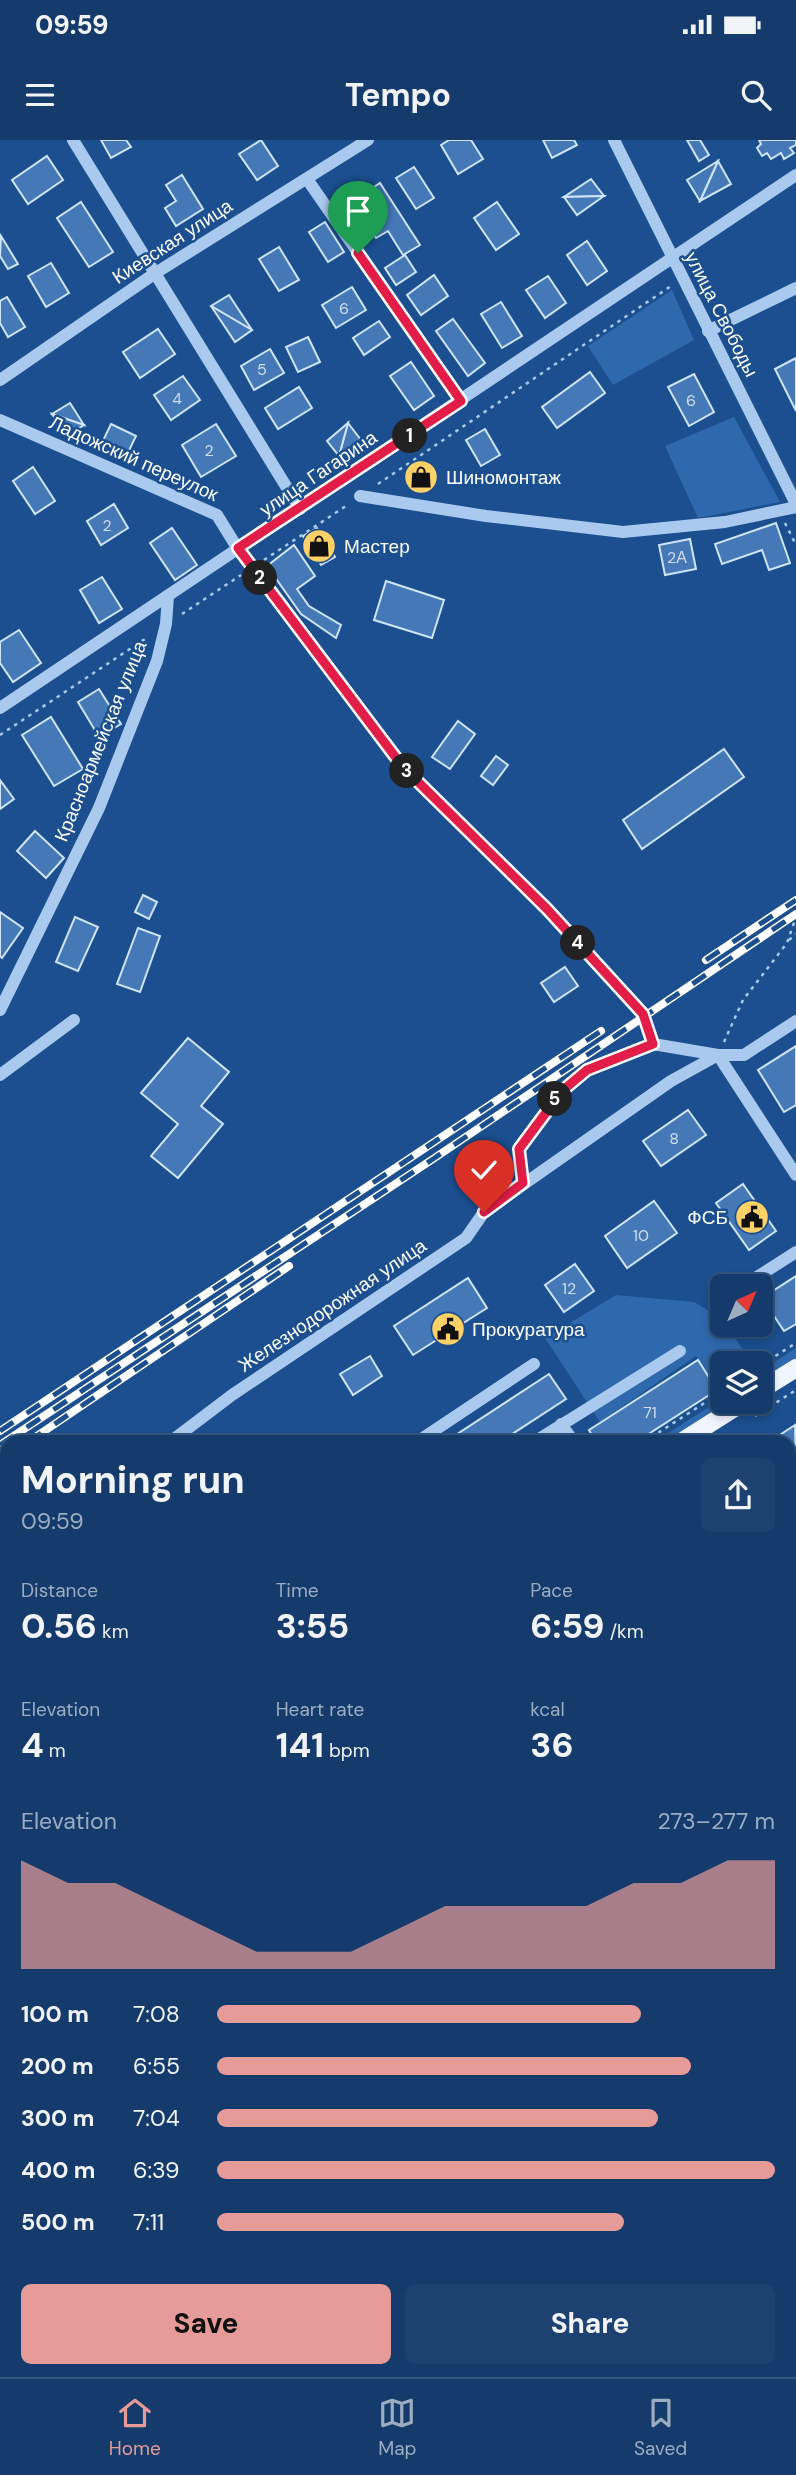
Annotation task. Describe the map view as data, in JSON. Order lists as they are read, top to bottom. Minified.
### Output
{"streets":{"street":["Киевская улица","улица Свободы","Ладожский переулок","улица Гагарина","Красноармейская улица","Железнодорожная улица"]},"crossings":[["улица Свободы","улица Гагарина"],["Ладожский переулок","улица Гагарина"],["улица Гагарина","Красноармейская улица"]],"places":{"shop":["Шиномонтаж","Мастер"],"public building":["ФСБ","Прокуратура"]},"house_numbers":["6","5","4","6","2","2","2А","8","10","12","71"],"north":"top right","page":{"status":"09:59","header":"Tempo","pins":["1","2","3","4","5"],"heading":["Morning run","09:59"],"stats":[["Distance","0.56 km"],["Time","3:55"],["Pace","6:59 /km"],["Elevation","4 m"],["Heart rate","141 bpm"],["kcal","36"]],"chart":["Elevation","273–277 m"],"list":[{"name":"100 m","note":"7:08"},{"name":"200 m","note":"6:55"},{"name":"300 m","note":"7:04"},{"name":"400 m","note":"6:39"},{"name":"500 m","note":"7:11"}],"buttons":["Save","Share"],"tabs":["Home","Map","Saved"]}}
